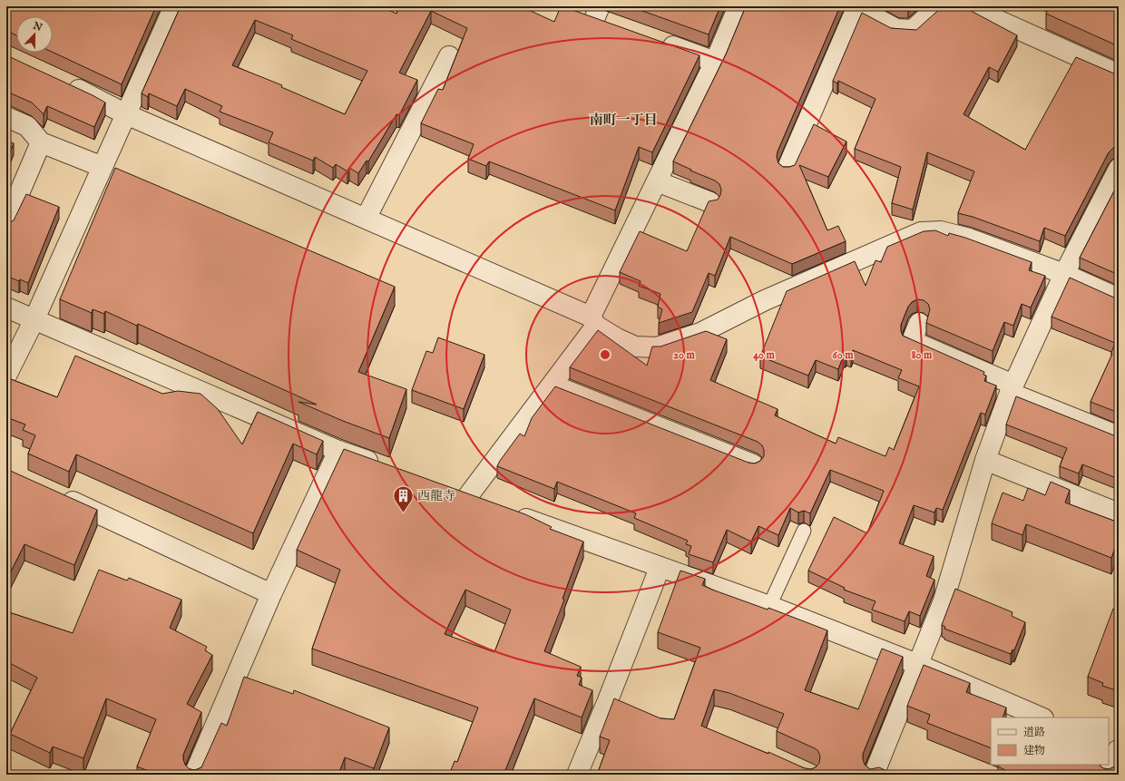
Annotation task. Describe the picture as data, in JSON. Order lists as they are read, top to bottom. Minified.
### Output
{"districts":["南町一丁目"],"places":{"building":["西龍寺"]},"legend":["道路","建物"],"north":"top","rings":["20 m","40 m","60 m","80 m"]}
